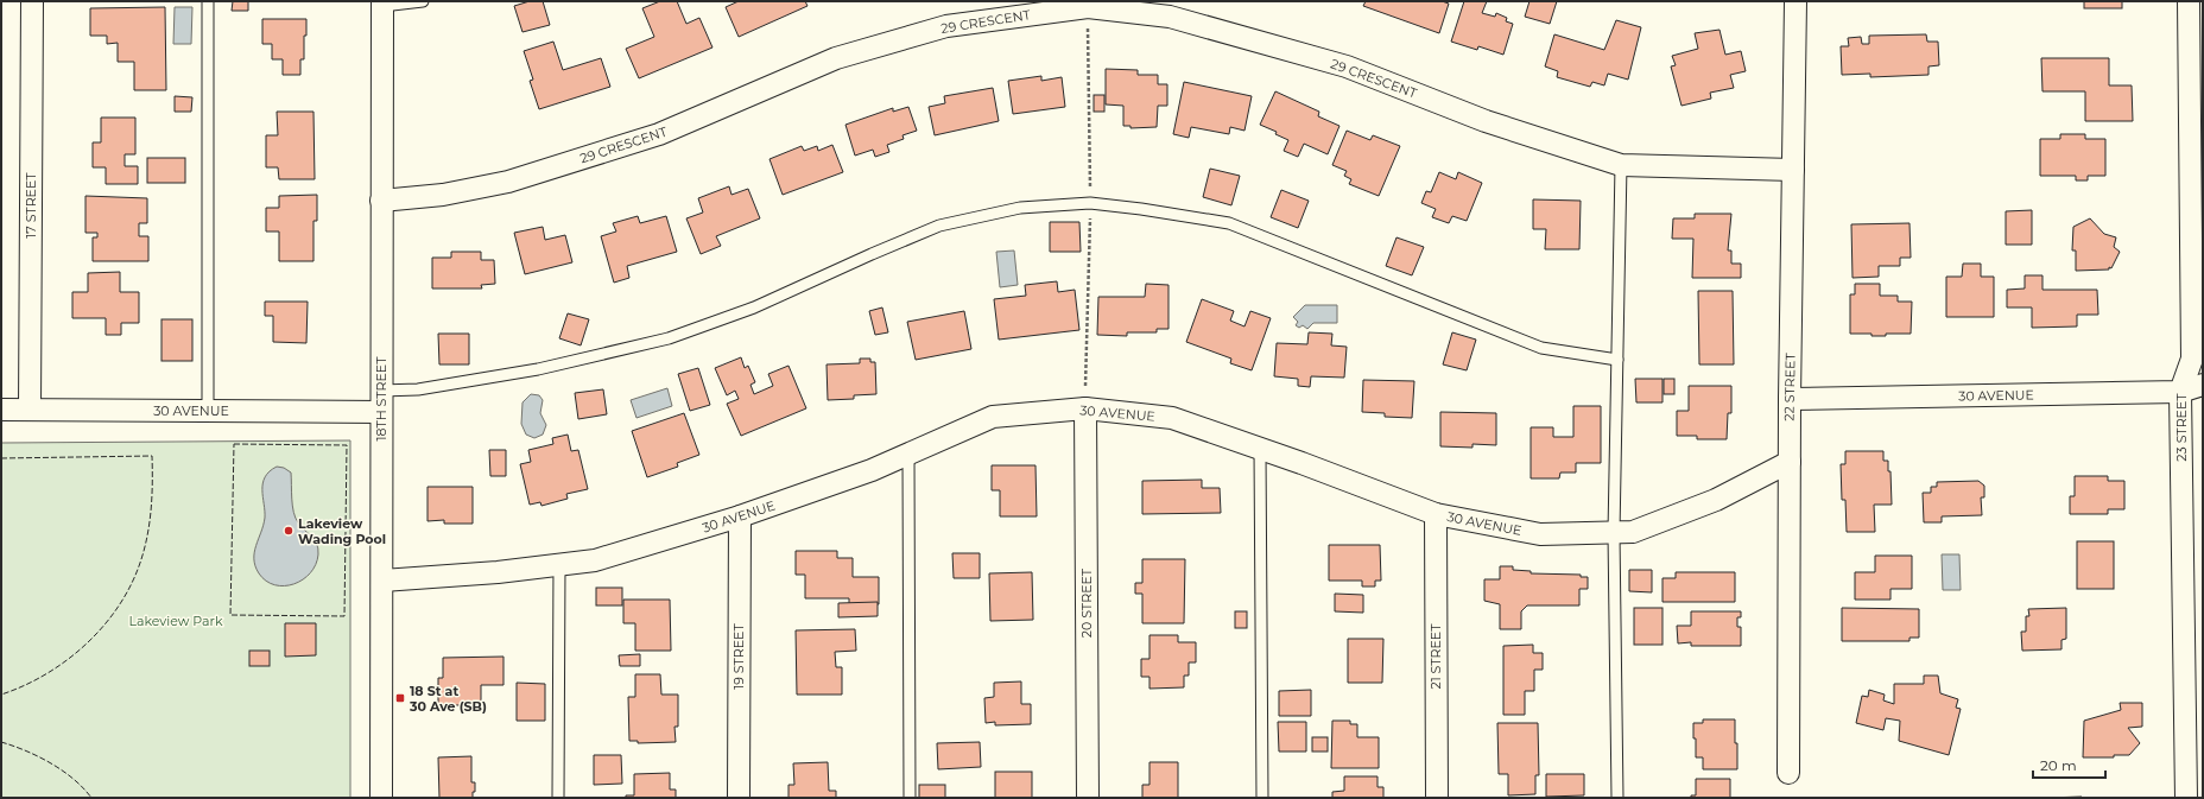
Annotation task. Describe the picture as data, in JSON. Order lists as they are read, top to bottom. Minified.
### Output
{"streets":{"street":["29 CRESCENT","17 STREET","22 STREET","30 AVENUE","18TH STREET","23 STREET","20 STREET","19 STREET","21 STREET"]},"crossings":[["29 CRESCENT","22 STREET"],["29 CRESCENT","18TH STREET"],["17 STREET","30 AVENUE"],["22 STREET","30 AVENUE"],["30 AVENUE","18TH STREET"],["30 AVENUE","23 STREET"],["30 AVENUE","20 STREET"],["30 AVENUE","19 STREET"],["30 AVENUE","21 STREET"]],"parks":["Lakeview Park"],"places":{"other":["Lakeview Wading Pool"],"transit":["18 St at 30 Ave (SB)"]},"scale_bar":"20 m"}
